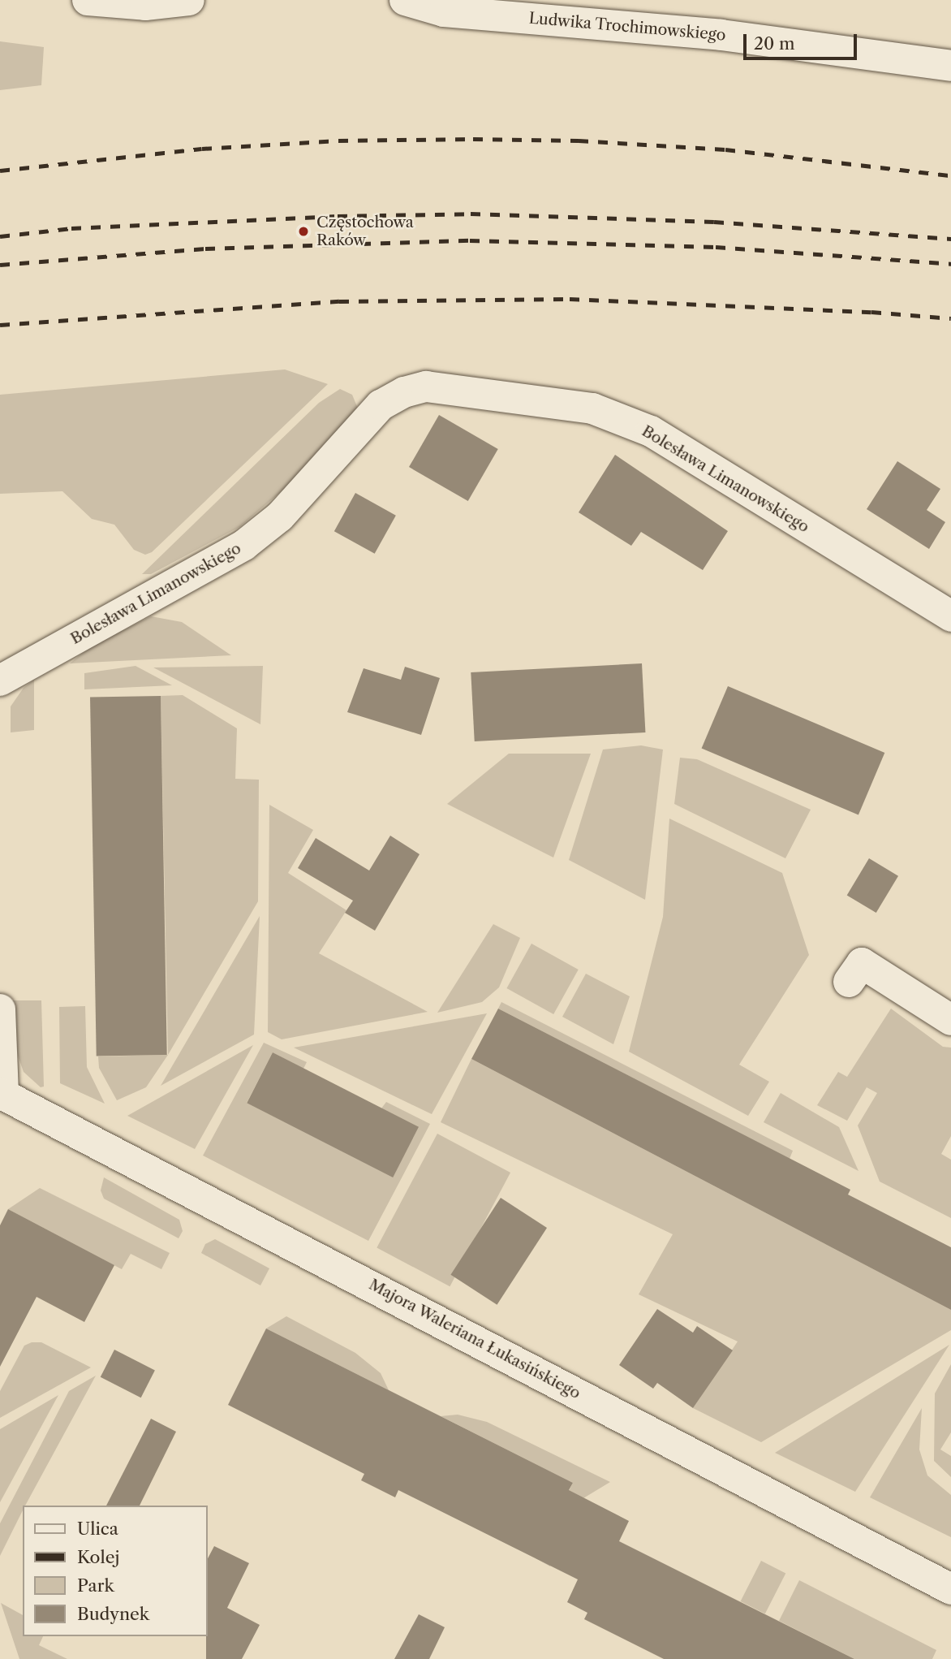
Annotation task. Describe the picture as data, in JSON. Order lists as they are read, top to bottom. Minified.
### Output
{"streets":{"street":["Ludwika Trochimowskiego","Bolesława Limanowskiego","Majora Waleriana Łukasińskiego"]},"places":["Częstochowa Raków"],"legend":["Ulica","Kolej","Park","Budynek"],"scale_bar":"20 m"}
